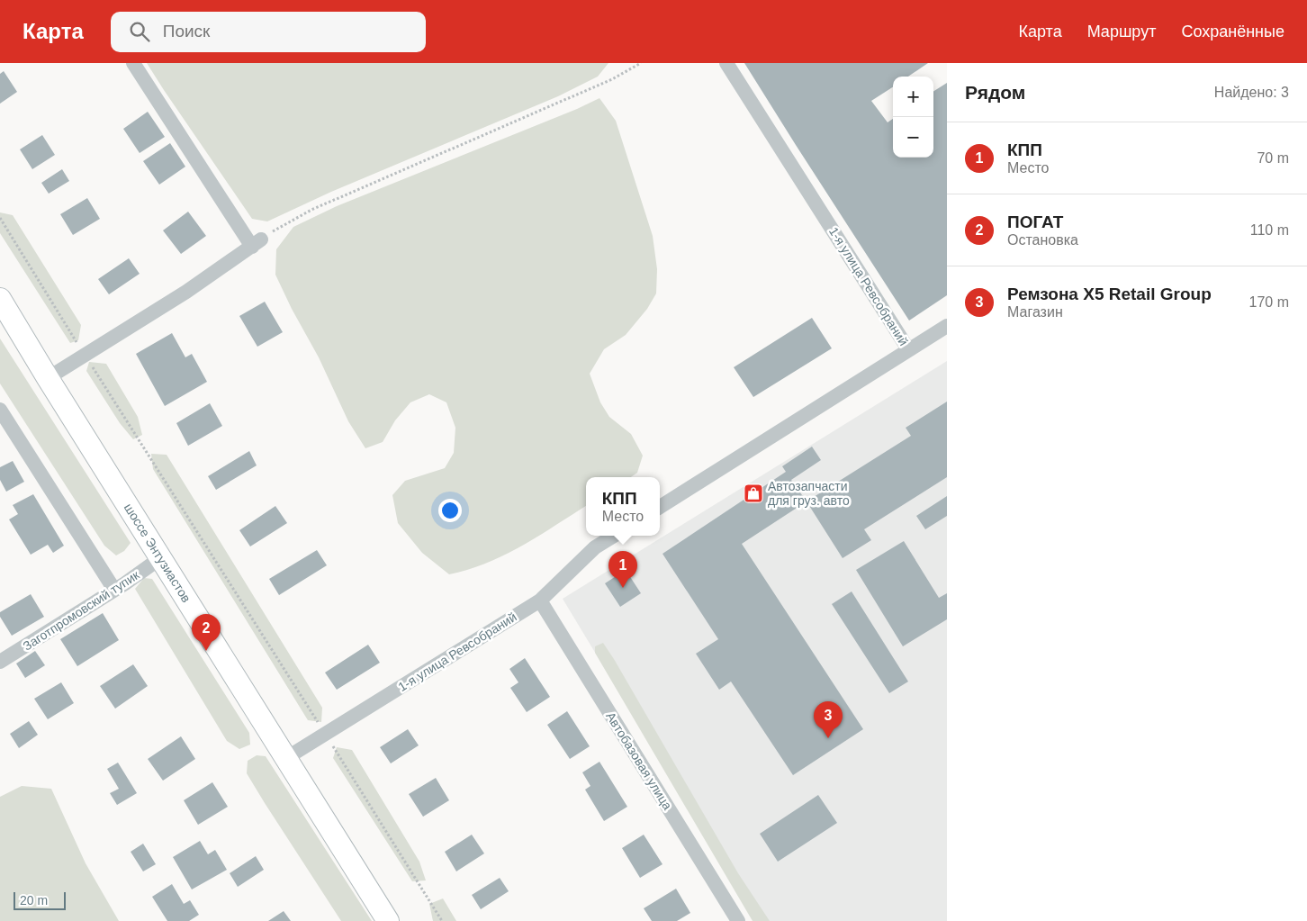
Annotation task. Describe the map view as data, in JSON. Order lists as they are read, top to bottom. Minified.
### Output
{"streets":{"main road":["шоссе Энтузиастов"],"street":["1-я улица Ревсобраний","Заготпромовский тупик","Автобазовая улица"]},"crossings":[["1-я улица Ревсобраний","шоссе Энтузиастов"],["1-я улица Ревсобраний","Автобазовая улица"],["шоссе Энтузиастов","Заготпромовский тупик"]],"places":{"shop":["Автозапчасти для груз. авто"]},"scale_bar":"20 m","page":{"header":"Карта","search":"Поиск","nav":["Карта","Маршрут","Сохранённые"],"heading":["Рядом","Найдено: 3"],"map_buttons":["+","−"],"list":[{"mark":"1","name":"КПП","note":"Место","value":"70 m"},{"mark":"2","name":"ПОГАТ","note":"Остановка","value":"110 m"},{"mark":"3","name":"Ремзона X5 Retail Group","note":"Магазин","value":"170 m"}],"popup":["КПП","Место"],"pins":["1","2","3"],"scale":"20 m"}}
